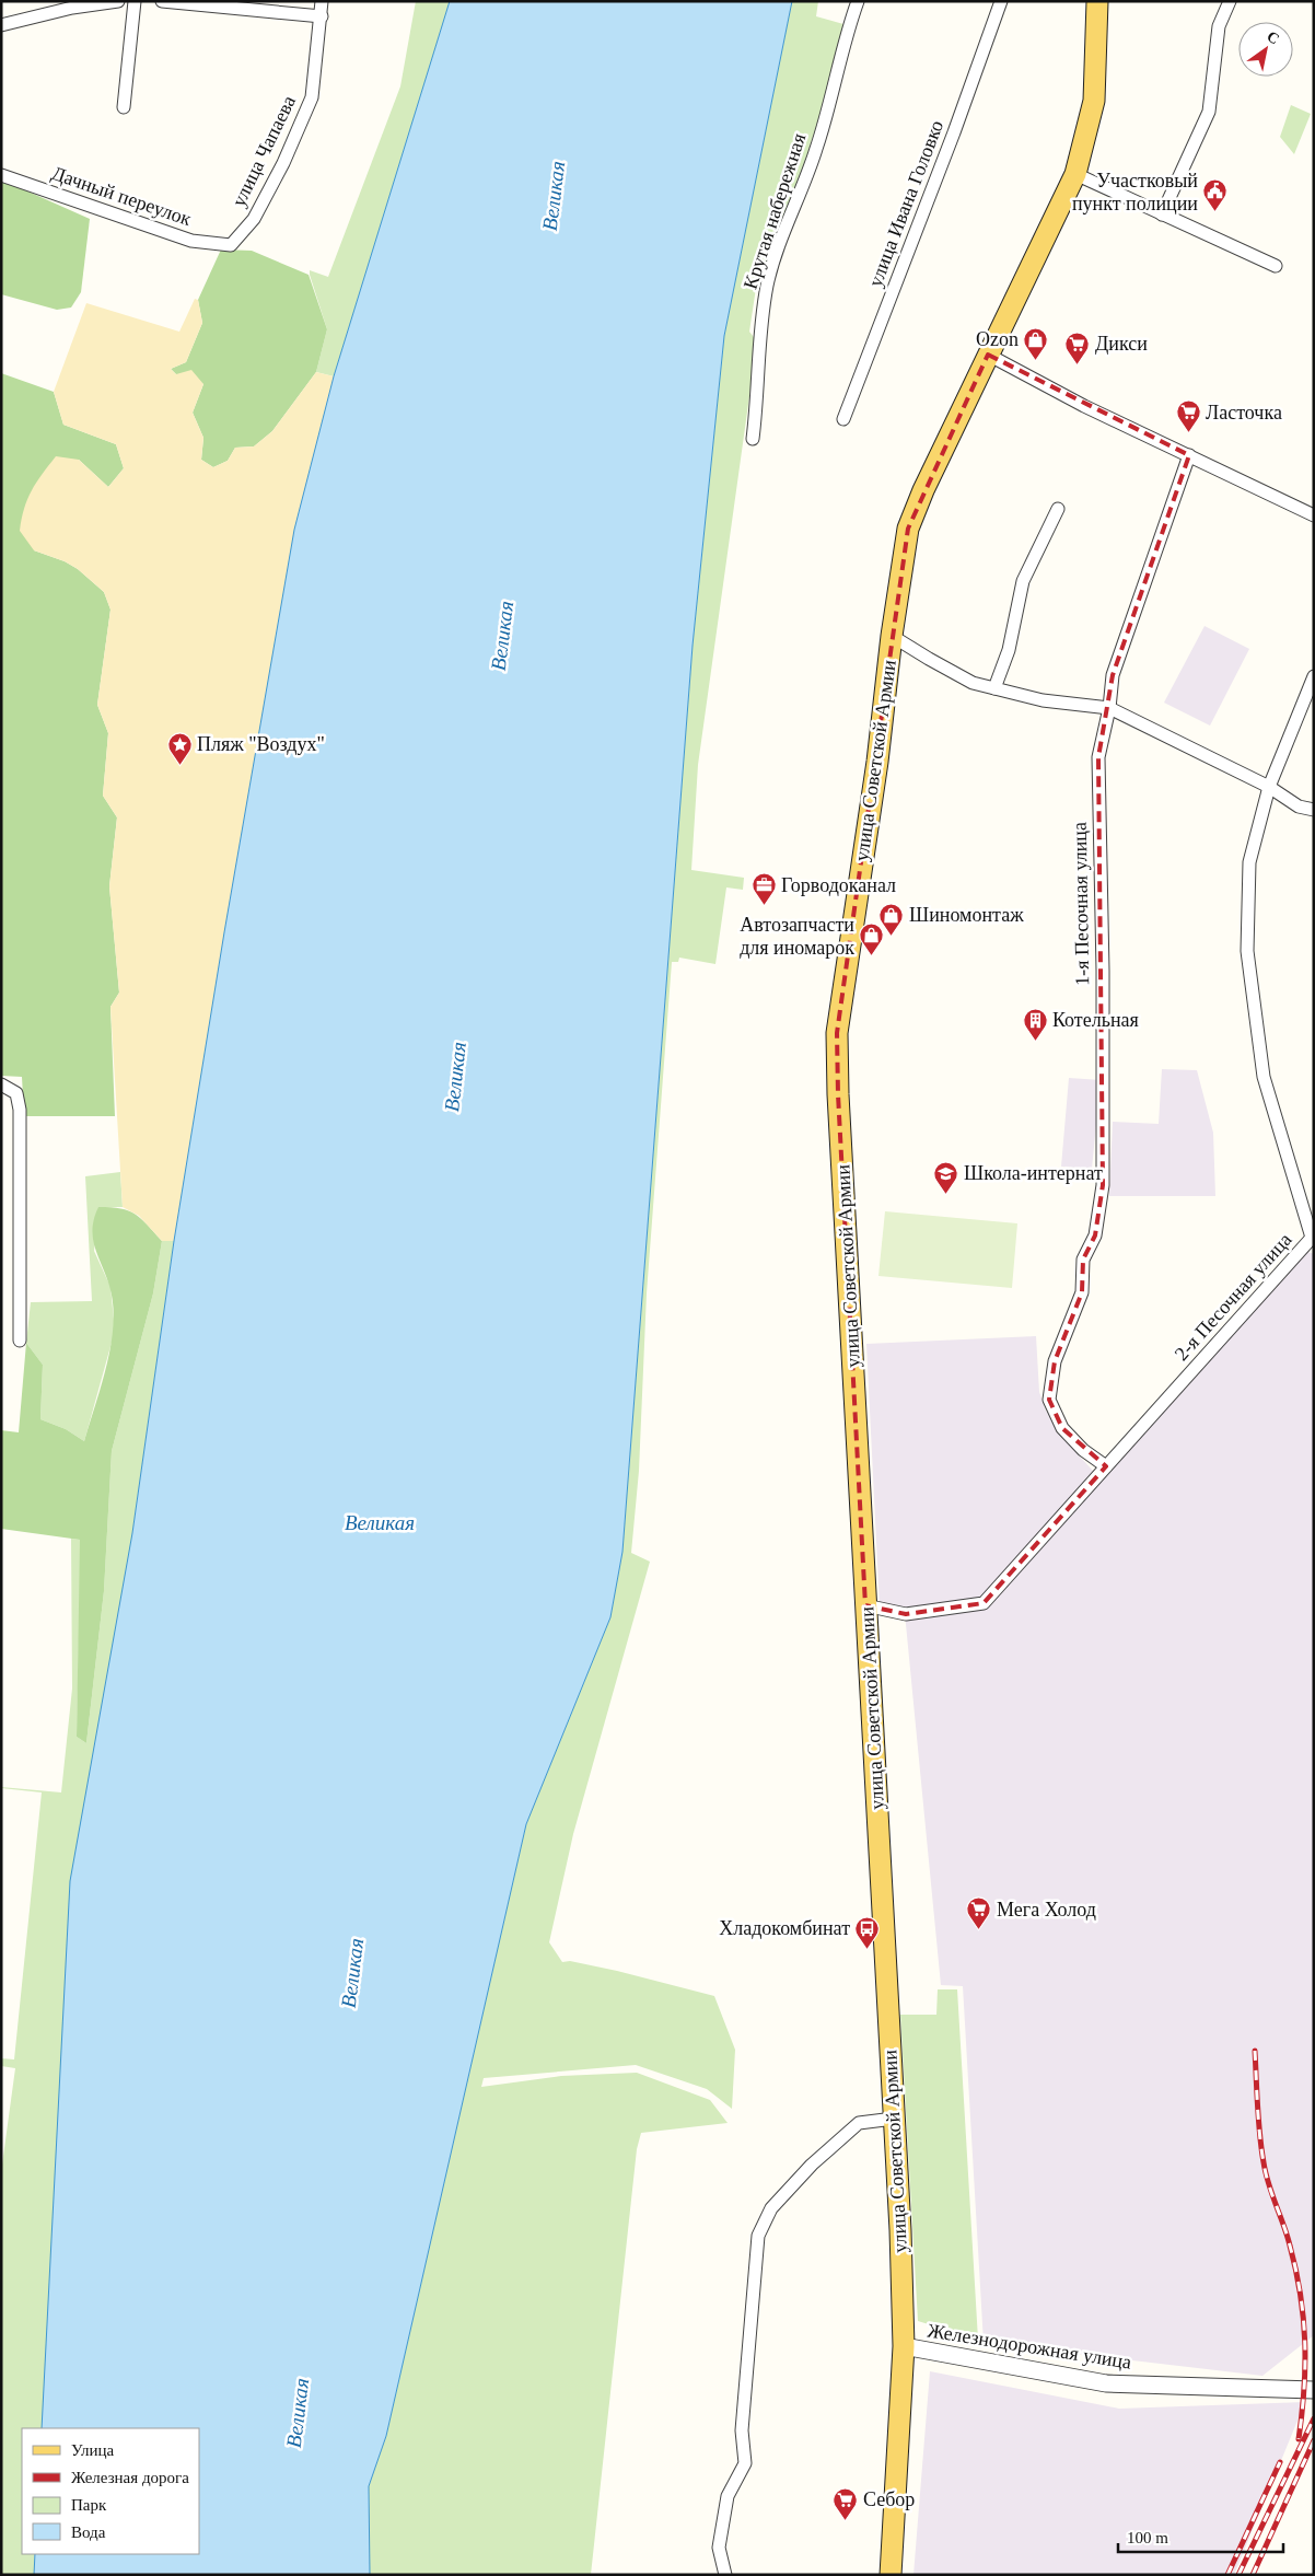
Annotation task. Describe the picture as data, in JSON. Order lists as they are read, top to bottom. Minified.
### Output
{"streets":{"main road":["улица Советской Армии"],"street":["улица Чапаева","Дачный переулок","улица Ивана Головко","Крутая набережная","1-я Песочная улица","2-я Песочная улица","Железнодорожная улица"]},"crossings":[["улица Чапаева","Дачный переулок"],["улица Советской Армии","2-я Песочная улица"],["улица Советской Армии","Железнодорожная улица"],["1-я Песочная улица","2-я Песочная улица"]],"water":["Великая"],"places":{"public building":["Участковый пункт полиции"],"shop":["Ozon","Шиномонтаж","Автозапчасти для иномарок"],"supermarket":["Дикси","Ласточка","Мега Холод","Себор"],"place":["Пляж \"Воздух\""],"office":["Горводоканал"],"building":["Котельная"],"school or university":["Школа-интернат"],"bus stop":["Хладокомбинат"]},"legend":["Улица","Железная дорога","Парк","Вода"],"scale_bar":"100 m","north":"top right"}
